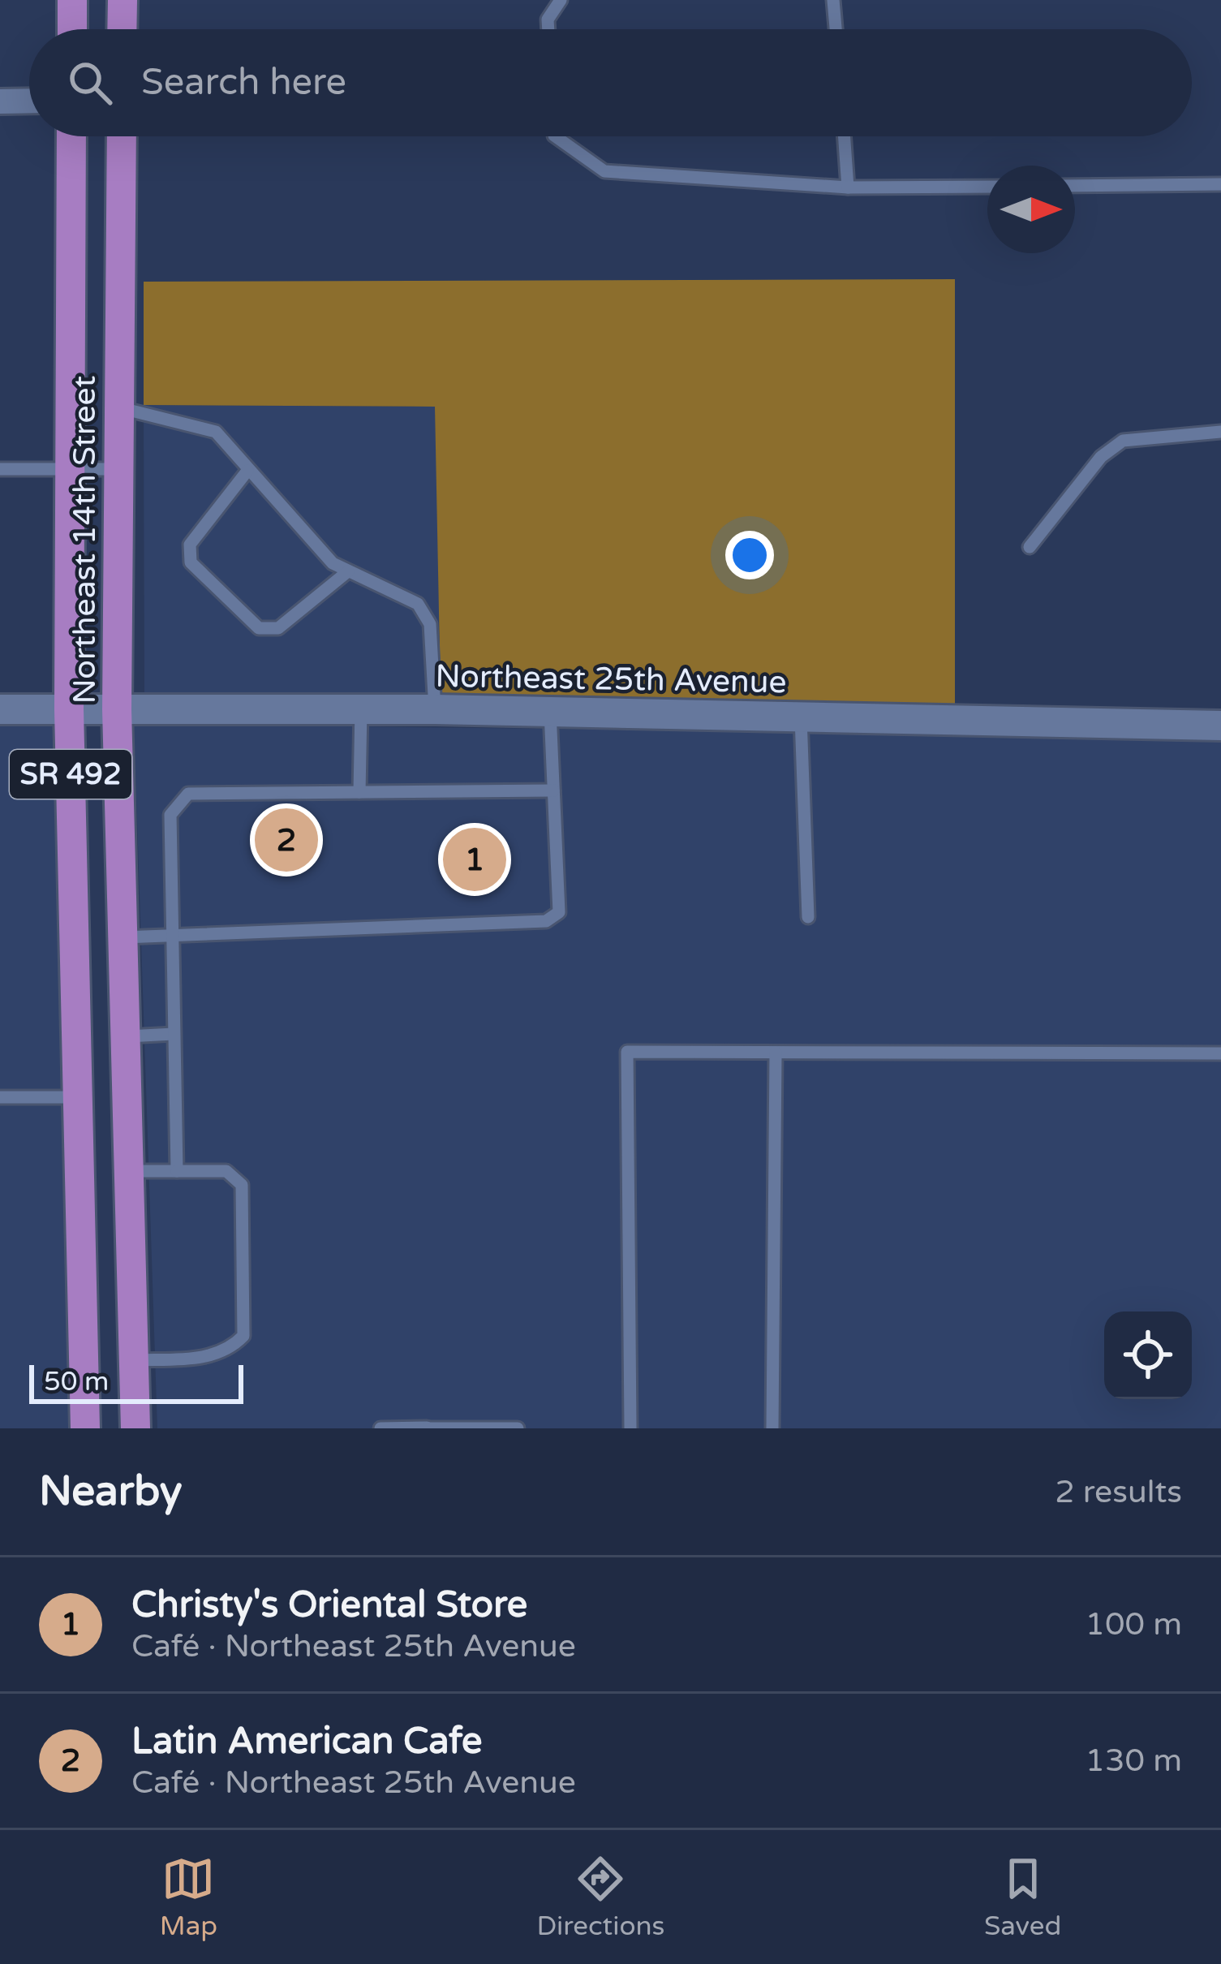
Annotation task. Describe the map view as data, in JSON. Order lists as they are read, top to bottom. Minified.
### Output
{"streets":{"main road":["Northeast 14th Street","SR 492"],"street":["Northeast 25th Avenue"]},"crossings":[["Northeast 14th Street","Northeast 25th Avenue"]],"scale_bar":"50 m","north":"right","page":{"search":"Search here","pins":["2","1"],"scale":"50 m","heading":["Nearby","2 results"],"list":[{"mark":"1","name":"Christy's Oriental Store","note":"Café · Northeast 25th Avenue","value":"100 m"},{"mark":"2","name":"Latin American Cafe","note":"Café · Northeast 25th Avenue","value":"130 m"}],"nav":["Map","Directions","Saved"]}}
